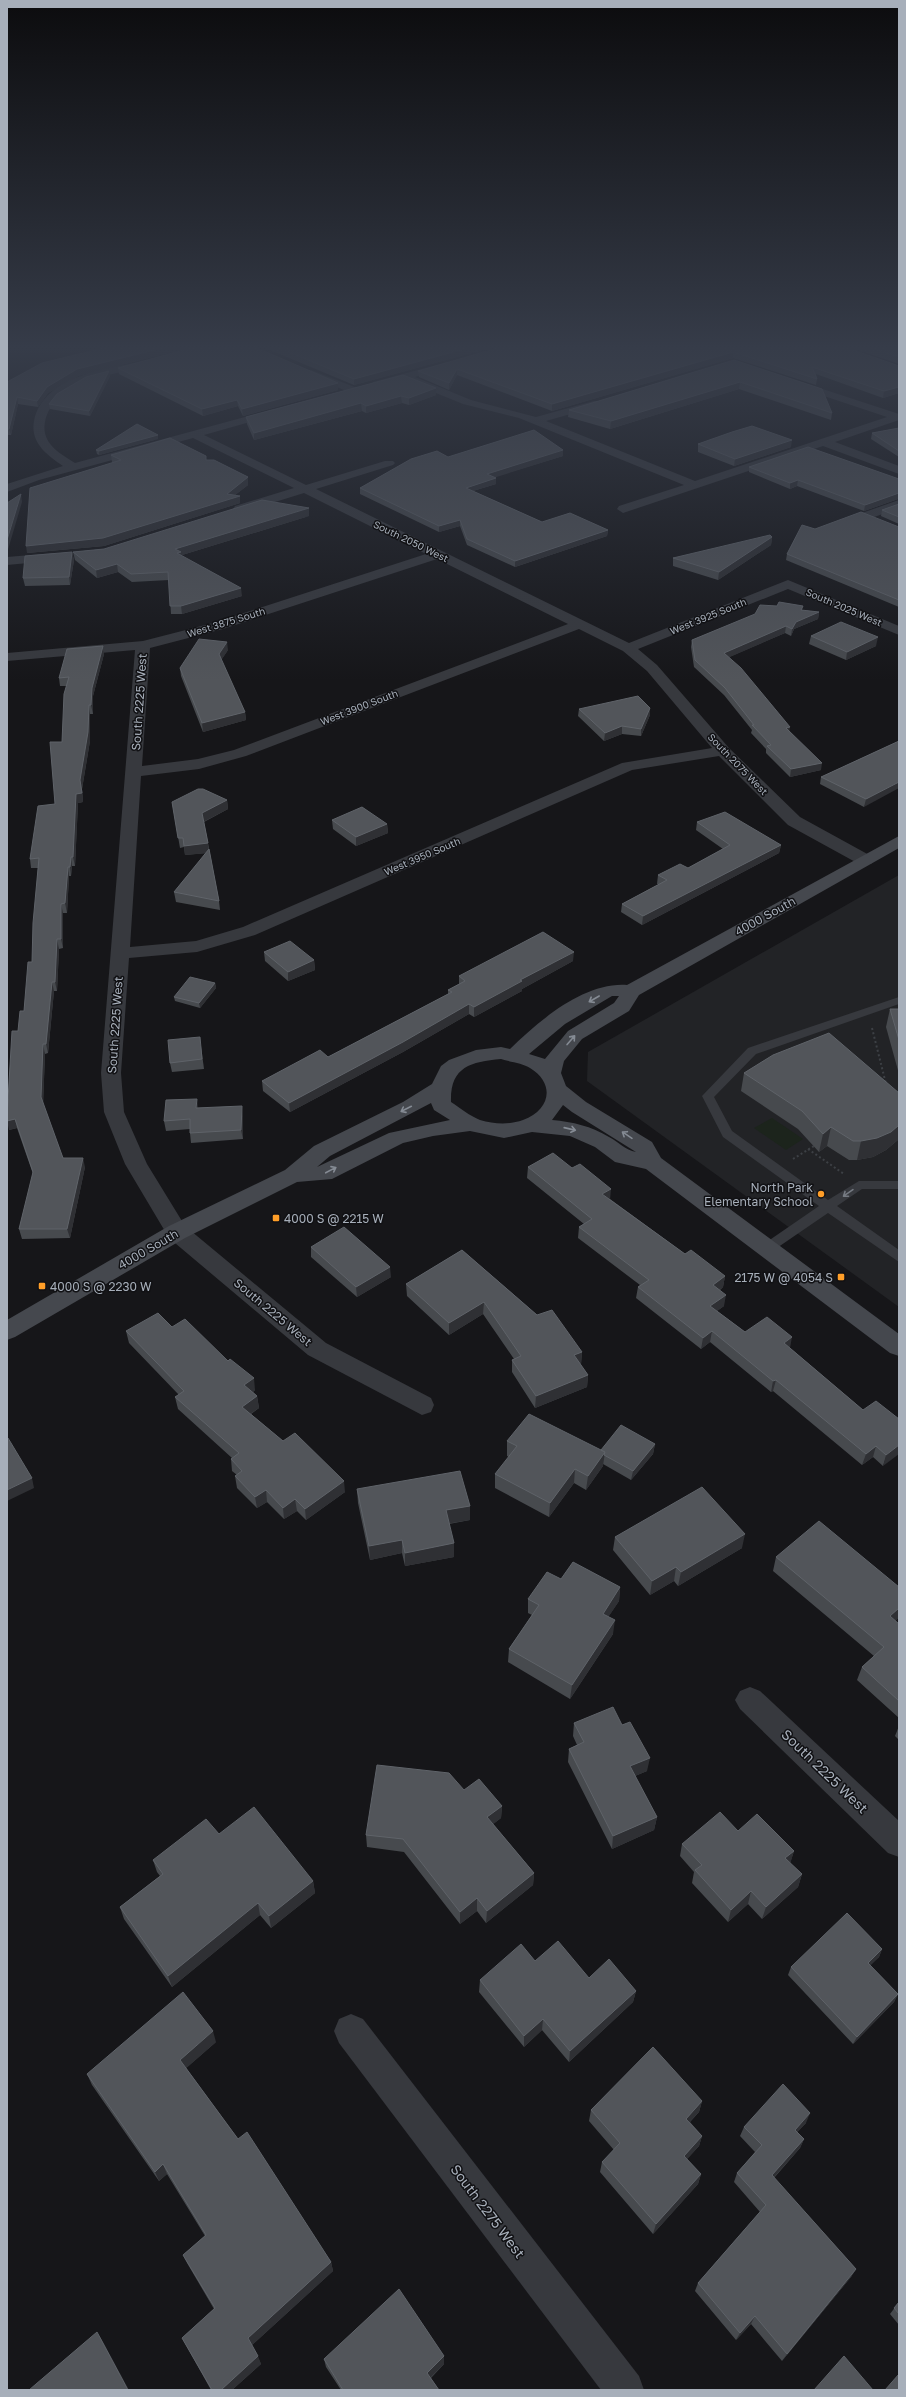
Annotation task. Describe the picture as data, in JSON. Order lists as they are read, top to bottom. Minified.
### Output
{"streets":{"street":["South 2050 West","South 2025 West","West 3925 South","West 3875 South","South 2225 West","West 3900 South","South 2075 West","West 3950 South","4000 South","South 2275 West"]},"crossings":[["South 2050 West","West 3925 South"],["South 2050 West","West 3875 South"],["South 2050 West","West 3900 South"],["South 2050 West","South 2075 West"],["South 2025 West","West 3925 South"],["West 3925 South","South 2075 West"],["West 3875 South","South 2225 West"],["South 2225 West","West 3900 South"],["South 2225 West","West 3950 South"],["South 2225 West","4000 South"],["South 2075 West","West 3950 South"],["South 2075 West","4000 South"]],"places":{"other":["North Park Elementary School"],"transit":["4000 S @ 2215 W","2175 W @ 4054 S","4000 S @ 2230 W"]}}
